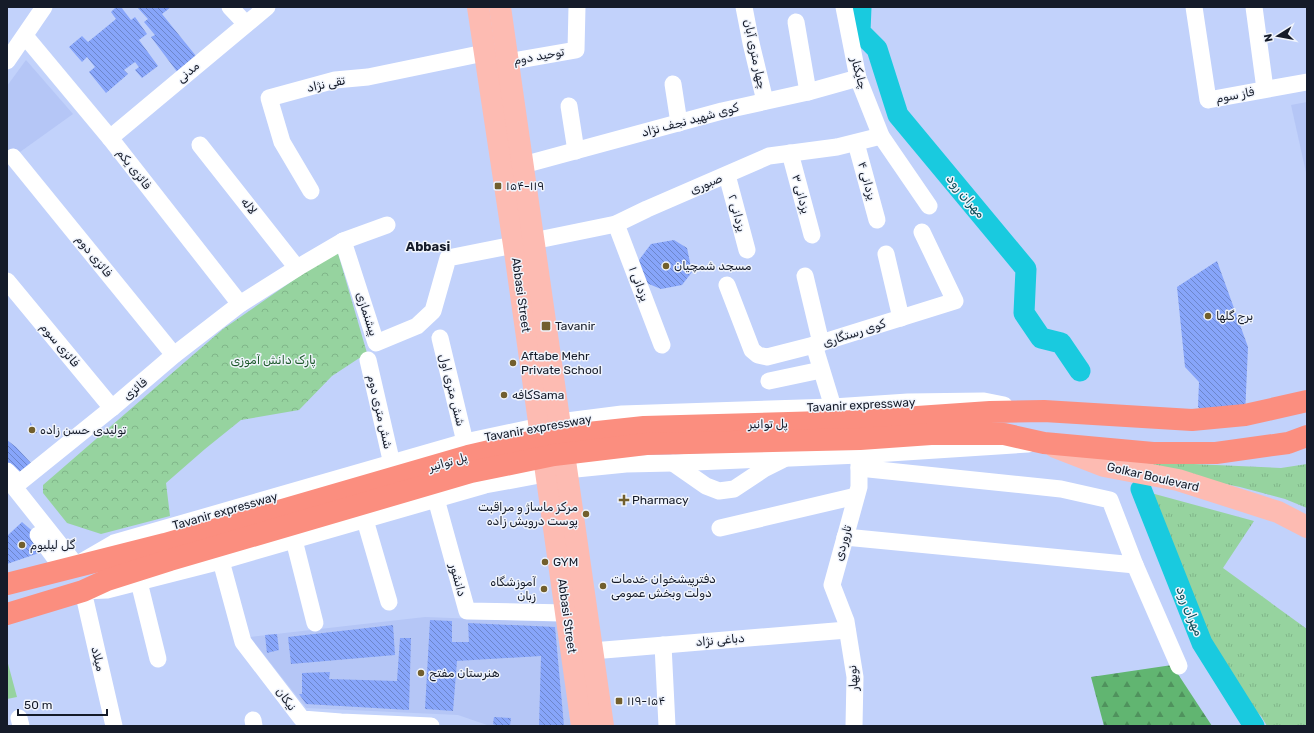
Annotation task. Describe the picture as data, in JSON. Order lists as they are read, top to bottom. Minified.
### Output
{"streets":{"highway":["Tavanir expressway","پل توانیر"],"main road":["Abbasi Street","Golkar Boulevard"],"street":["چهار متری آبان","توحید دوم","مدنی","چایکنار","تقی نژاد","فاز سوم","کوی شهید نجف نژاد","فائزی یکم","یزدانی ۴","صبوری","یزدانی ۳","لاله","یزدانی ۲","فائزی دوم","یزدانی ۱","پیشنمازی","کوی رستگاری","فائزی سوم","فائزی","شش متری اول","شش متری دوم","تاروردی","دانشور","دباغی نژاد","میلاد","نوبهار","نیکان"]},"crossings":[["چهار متری آبان","کوی شهید نجف نژاد"],["توحید دوم","Abbasi Street"],["مدنی","فائزی یکم"],["چایکنار","کوی شهید نجف نژاد"],["چایکنار","صبوری"],["تقی نژاد","Abbasi Street"],["کوی شهید نجف نژاد","Abbasi Street"],["فائزی یکم","فائزی"],["یزدانی ۴","صبوری"],["صبوری","یزدانی ۳"],["صبوری","یزدانی ۲"],["صبوری","یزدانی ۱"],["صبوری","Abbasi Street"],["صبوری","پیشنمازی"],["لاله","فائزی"],["فائزی دوم","فائزی"],["Abbasi Street","پیشنمازی"],["Abbasi Street","Tavanir expressway"],["Abbasi Street","دانشور"],["Abbasi Street","دباغی نژاد"],["پیشنمازی","فائزی"],["کوی رستگاری","Tavanir expressway"],["فائزی سوم","فائزی"],["فائزی","Tavanir expressway"],["شش متری اول","Tavanir expressway"],["Tavanir expressway","شش متری دوم"],["Tavanir expressway","پل توانیر"],["تاروردی","دباغی نژاد"],["تاروردی","نوبهار"],["دباغی نژاد","نوبهار"]],"districts":["Abbasi"],"water":["مهران رود"],"parks":["پارک دانش آموزی"],"places":{"transit":["۱۵۴-۱۱۹","Tavanir","۱۱۹-۱۵۴"],"other":["مسجد شمچیان","برج گلها","Aftabe Mehr Private School","کافهSama","تولیدی حسن زاده","مرکز ماساژ و مراقبت پوست درویش زاده","گل لیلیوم","GYM","دفترپیشخوان خدمات دولت وبخش عمومی","آموزشگاه زبان","هنرستان مفتح"],"health":["Pharmacy"]},"scale_bar":"50 m","north":"left"}
